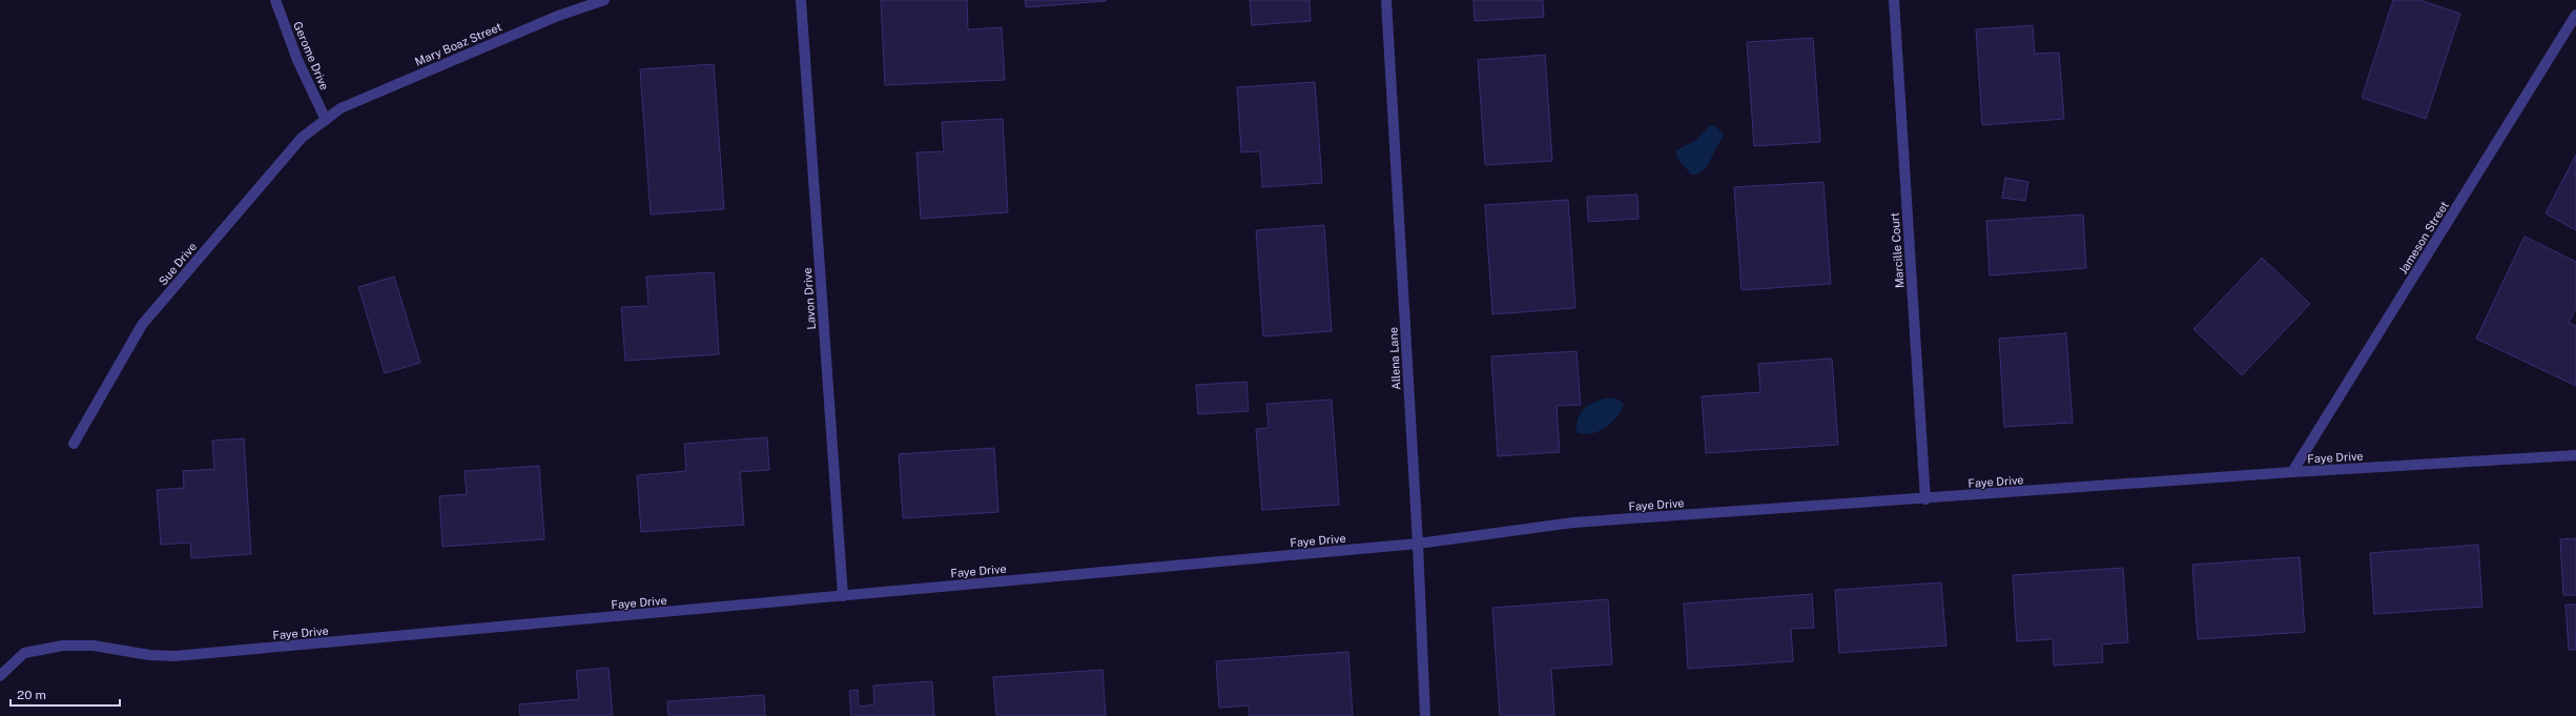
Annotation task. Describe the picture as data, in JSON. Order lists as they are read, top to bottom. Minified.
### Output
{"streets":{"street":["Mary Boaz Street","Gerome Drive","Jameson Street","Marcille Court","Sue Drive","Lavon Drive","Allena Lane","Faye Drive"]},"crossings":[["Mary Boaz Street","Gerome Drive"],["Mary Boaz Street","Sue Drive"],["Gerome Drive","Sue Drive"],["Jameson Street","Faye Drive"],["Marcille Court","Faye Drive"],["Lavon Drive","Faye Drive"],["Allena Lane","Faye Drive"]],"scale_bar":"20 m"}
